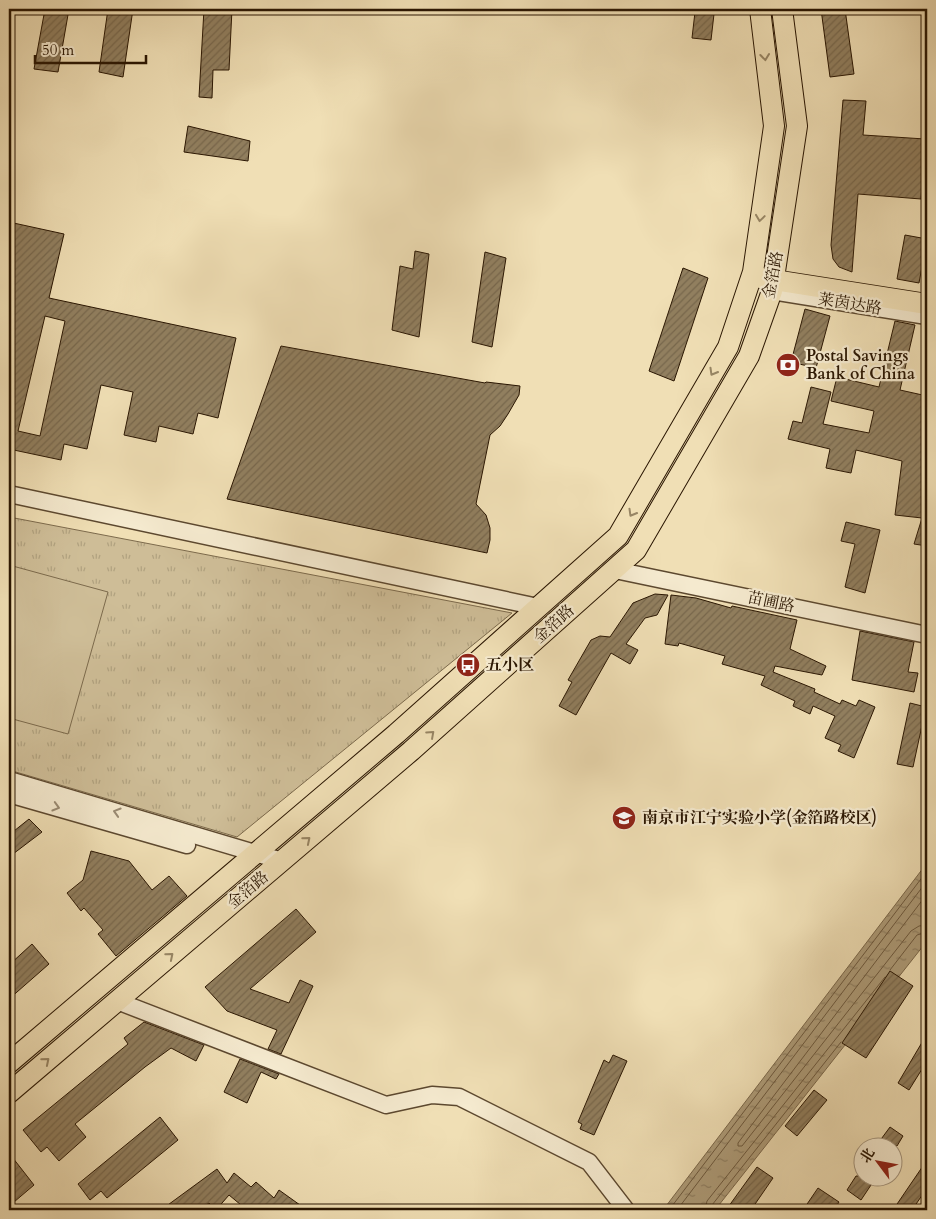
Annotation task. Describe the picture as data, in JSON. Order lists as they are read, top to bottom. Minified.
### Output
{"streets":{"main road":["金箔路"],"street":["莱茵达路","苗圃路"]},"crossings":[["金箔路","莱茵达路"],["金箔路","苗圃路"]],"places":{"bank":["Postal Savings Bank of China"],"bus stop":["五小区"],"school or university":["南京市江宁实验小学(金箔路校区)"]},"scale_bar":"50 m","north":"top left"}
